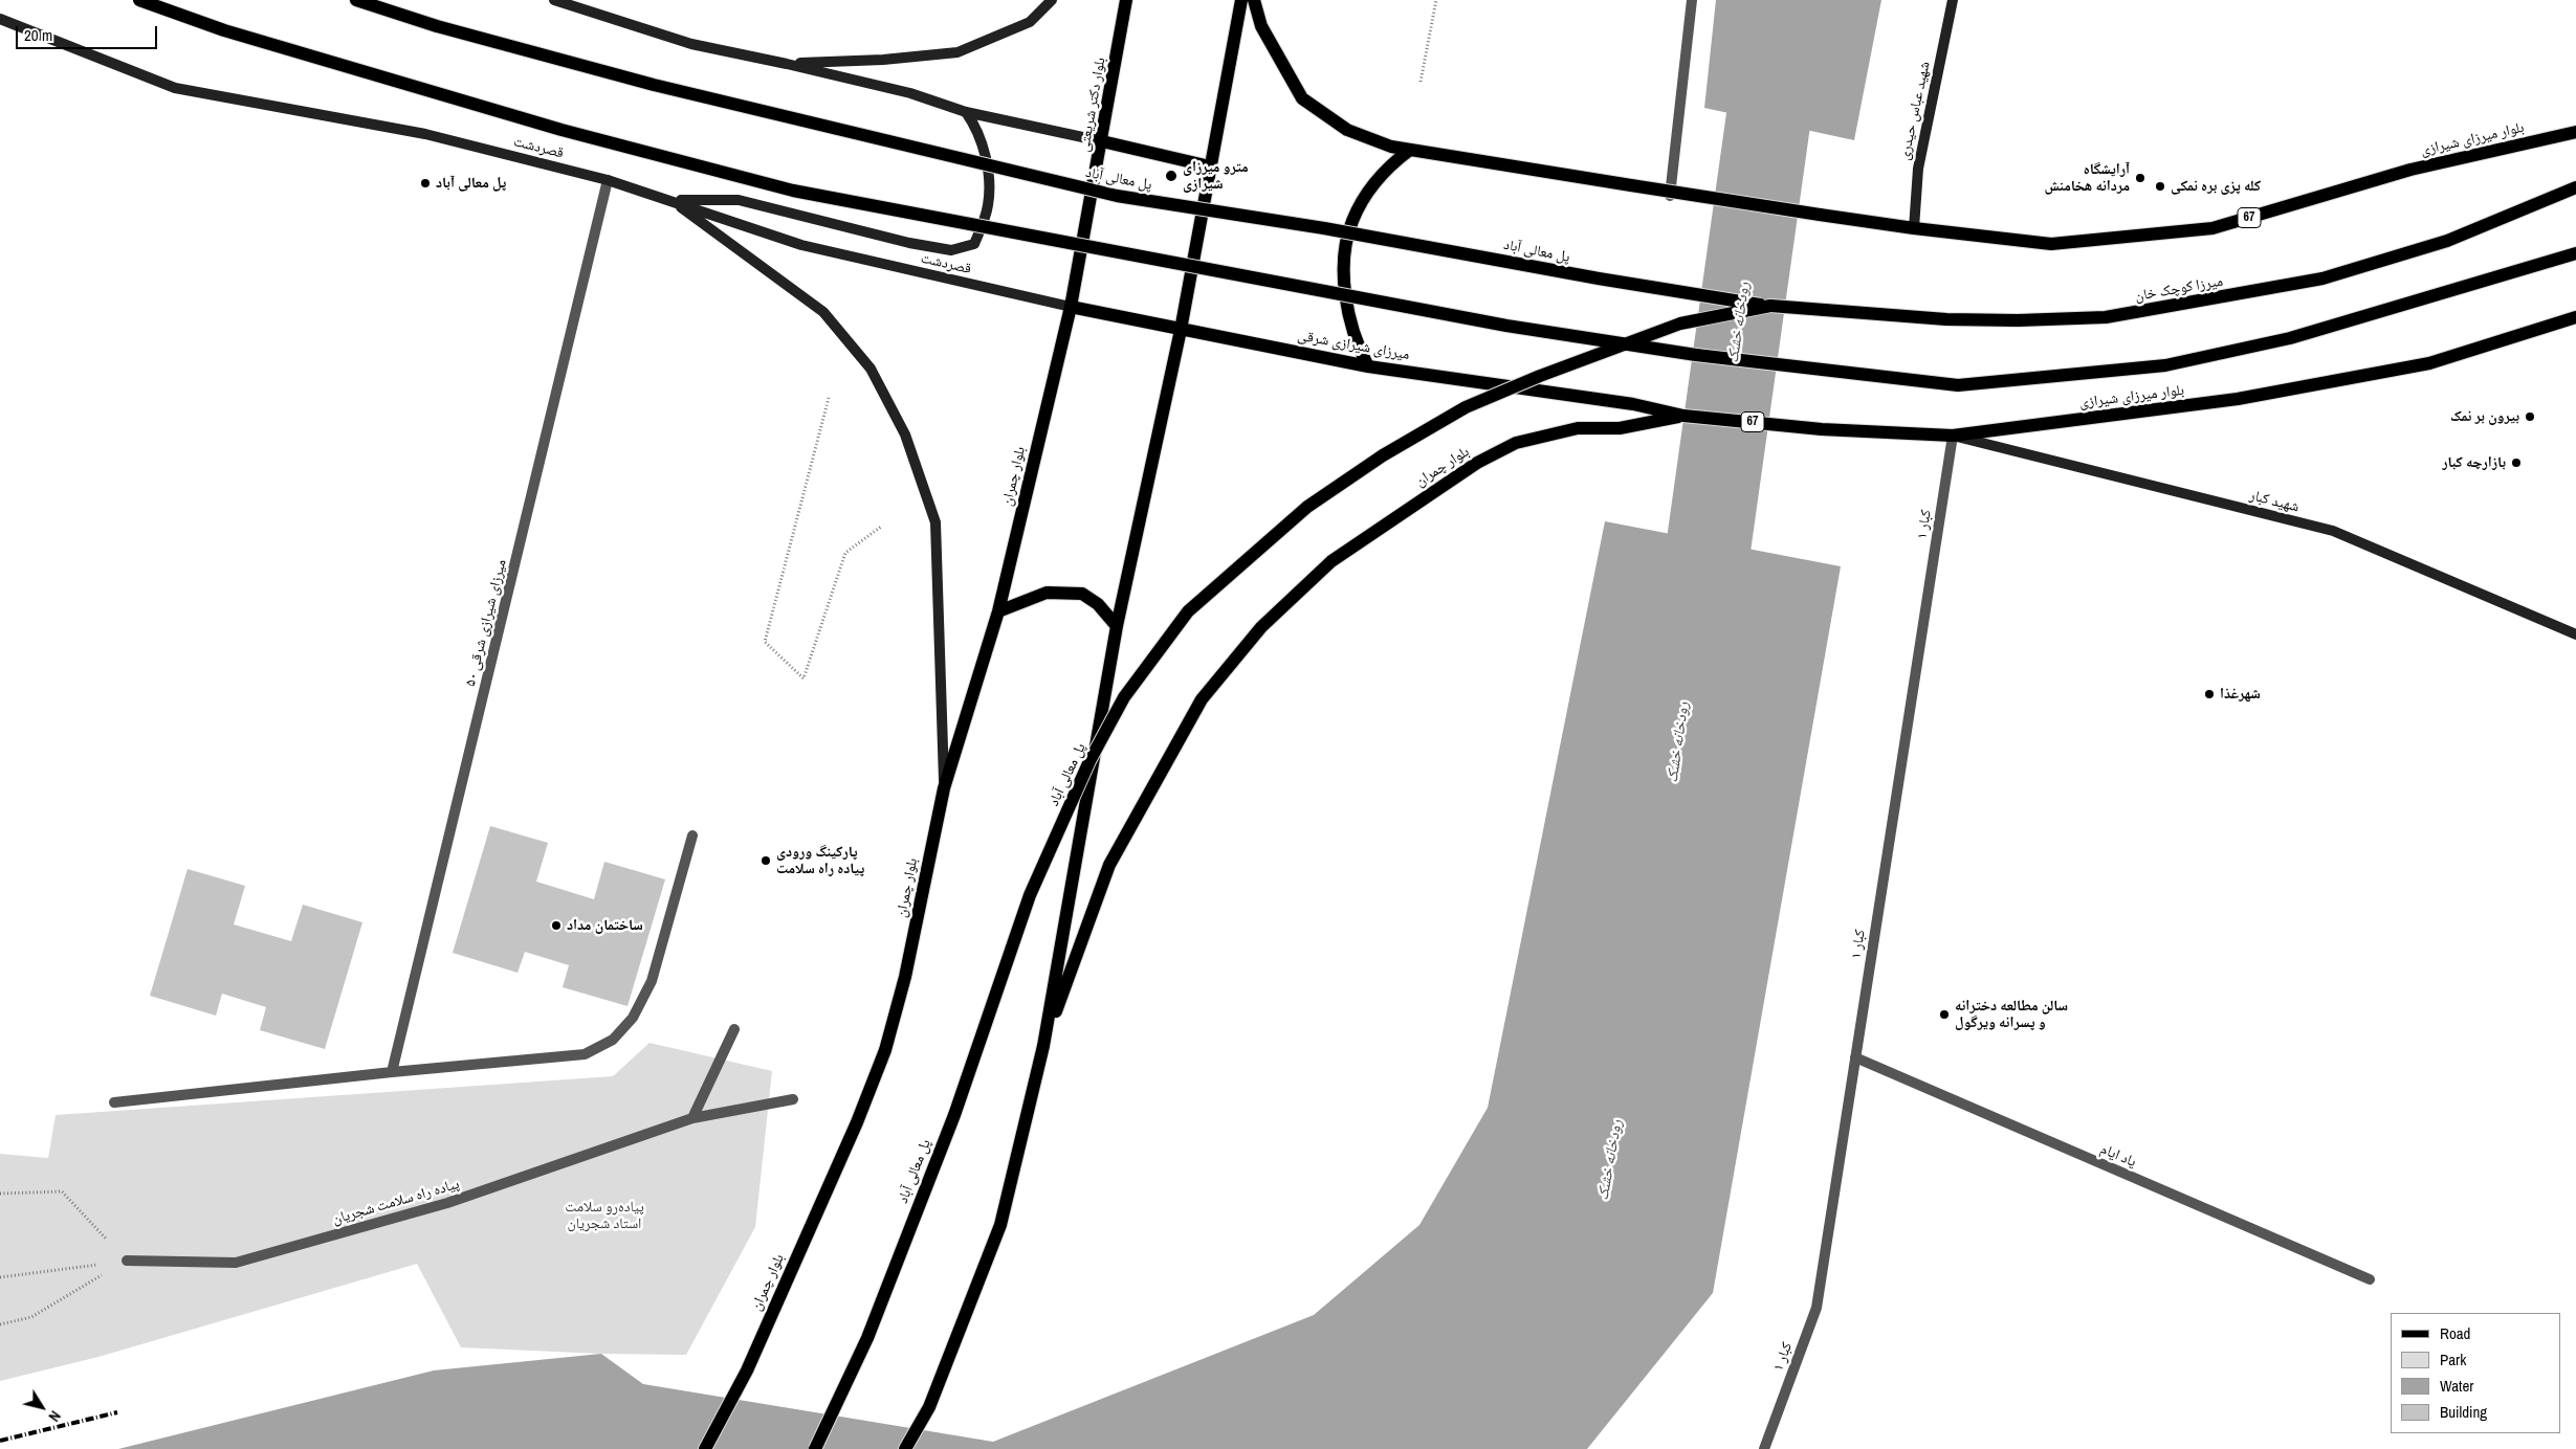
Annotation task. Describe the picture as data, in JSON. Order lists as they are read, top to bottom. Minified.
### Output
{"streets":{"main road":["بلوار دکتر شریعتی","شهید عباس حیدری","بلوار میرزای شیرازی","قصردشت","پل معالی آباد","67","میرزا کوچک خان","میرزای شیرازی شرقی","بلوار چمران","شهید کبار"],"street":["۱ کبار","۵۰ میرزای شیرازی شرقی","یاد ایام","پیاده راه سلامت شجریان"]},"crossings":[["بلوار دکتر شریعتی","قصردشت"],["بلوار دکتر شریعتی","میرزای شیرازی شرقی"],["بلوار دکتر شریعتی","بلوار چمران"],["شهید عباس حیدری","بلوار میرزای شیرازی"],["بلوار میرزای شیرازی","میرزای شیرازی شرقی"],["بلوار میرزای شیرازی","بلوار چمران"],["بلوار میرزای شیرازی","شهید کبار"],["بلوار میرزای شیرازی","۱ کبار"],["قصردشت","میرزای شیرازی شرقی"],["قصردشت","بلوار چمران"],["قصردشت","۵۰ میرزای شیرازی شرقی"],["پل معالی آباد","میرزا کوچک خان"],["میرزای شیرازی شرقی","بلوار چمران"],["شهید کبار","۱ کبار"],["۱ کبار","یاد ایام"]],"water":["رودخانه خشک"],"parks":["پیاده‌رو سلامت استاد شجریان"],"places":["مترو میرزای شیرازی","آرایشگاه مردانه هخامنش","پل معالی آباد","کله پزی بره نمکی","بیرون بر نمک","بازارچه کبار","شهرغذا","پارکینگ ورودی پیاده راه سلامت","ساختمان مداد","سالن مطالعه دخترانه و پسرانه ویرگول"],"legend":["Road","Park","Water","Building"],"scale_bar":"20 m","north":"bottom right"}
